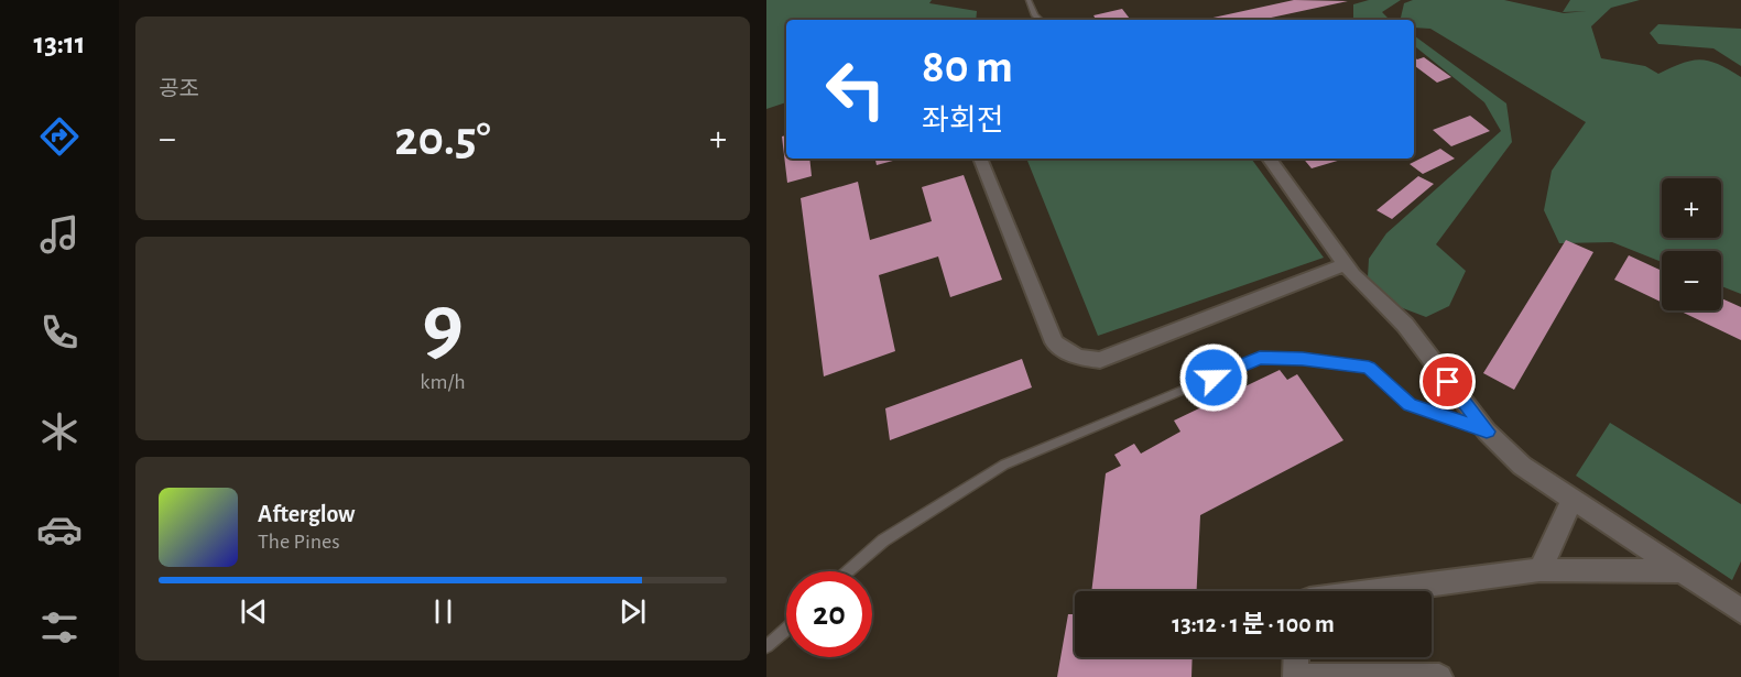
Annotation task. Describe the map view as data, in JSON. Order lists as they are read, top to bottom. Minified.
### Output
{"page":{"tabs":"13:11","tile":["공조",["9","km/h"]],"turn":["80 m","좌회전"],"heat":["−","20.5°","+"],"map_buttons":["+","−"],"song":["Afterglow","The Pines"],"limit":"20","trip":"13:12 · 1 분 · 100 m"}}
